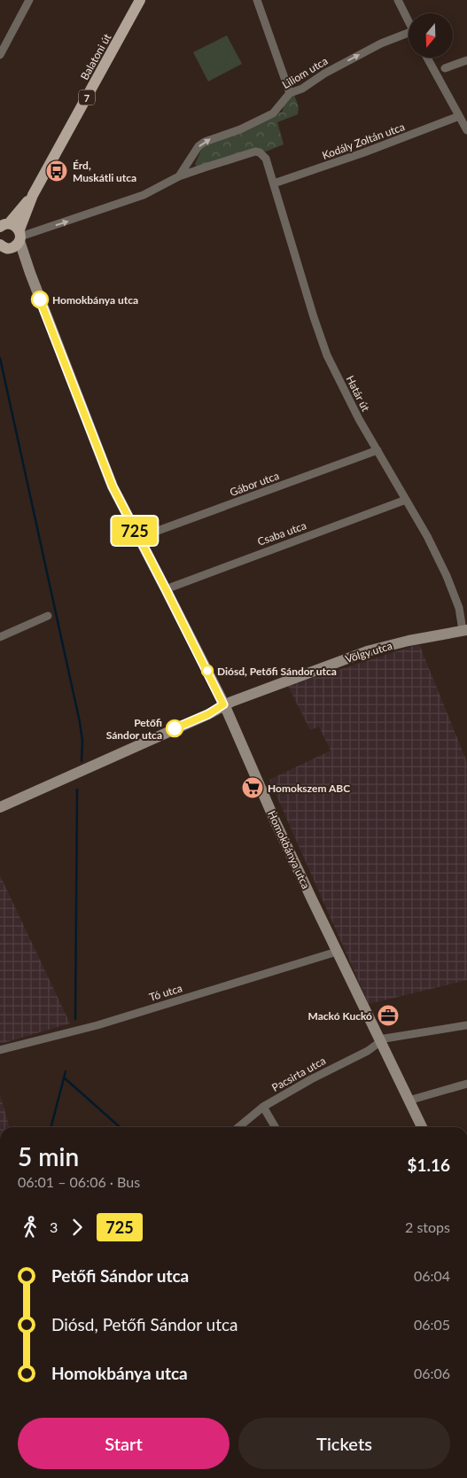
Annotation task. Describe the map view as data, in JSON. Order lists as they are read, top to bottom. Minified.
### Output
{"streets":{"main road":["Balatoni út","7"],"street":["Liliom utca","Kodály Zoltán utca","Határ út","Gábor utca","Csaba utca","Völgy utca","Homokbánya utca","Tó utca","Pacsirta utca"]},"crossings":[["Balatoni út","7"],["Balatoni út","Homokbánya utca"],["Liliom utca","Határ út"],["7","Homokbánya utca"],["Kodály Zoltán utca","Határ út"],["Határ út","Gábor utca"],["Határ út","Csaba utca"],["Határ út","Völgy utca"],["Gábor utca","Homokbánya utca"],["Csaba utca","Homokbánya utca"],["Völgy utca","Homokbánya utca"],["Homokbánya utca","Tó utca"],["Homokbánya utca","Pacsirta utca"]],"one_way":["Liliom utca"],"places":{"bus stop":["Érd, Muskátli utca"],"other":["Homokbánya utca","Diósd, Petőfi Sándor utca","Petőfi Sándor utca"],"supermarket":["Homokszem ABC"],"office":["Mackó Kuckó"]},"lines":["bus line 725"],"north":"bottom","page":{"on_map":"725","heading":["5 min","06:01 – 06:06 · Bus","$1.16"],"legs":["3","725","2 stops"],"list":[{"name":"Petőfi Sándor utca","value":"06:04"},{"name":"Diósd, Petőfi Sándor utca","value":"06:05"},{"name":"Homokbánya utca","value":"06:06"}],"buttons":["Start","Tickets"]}}
